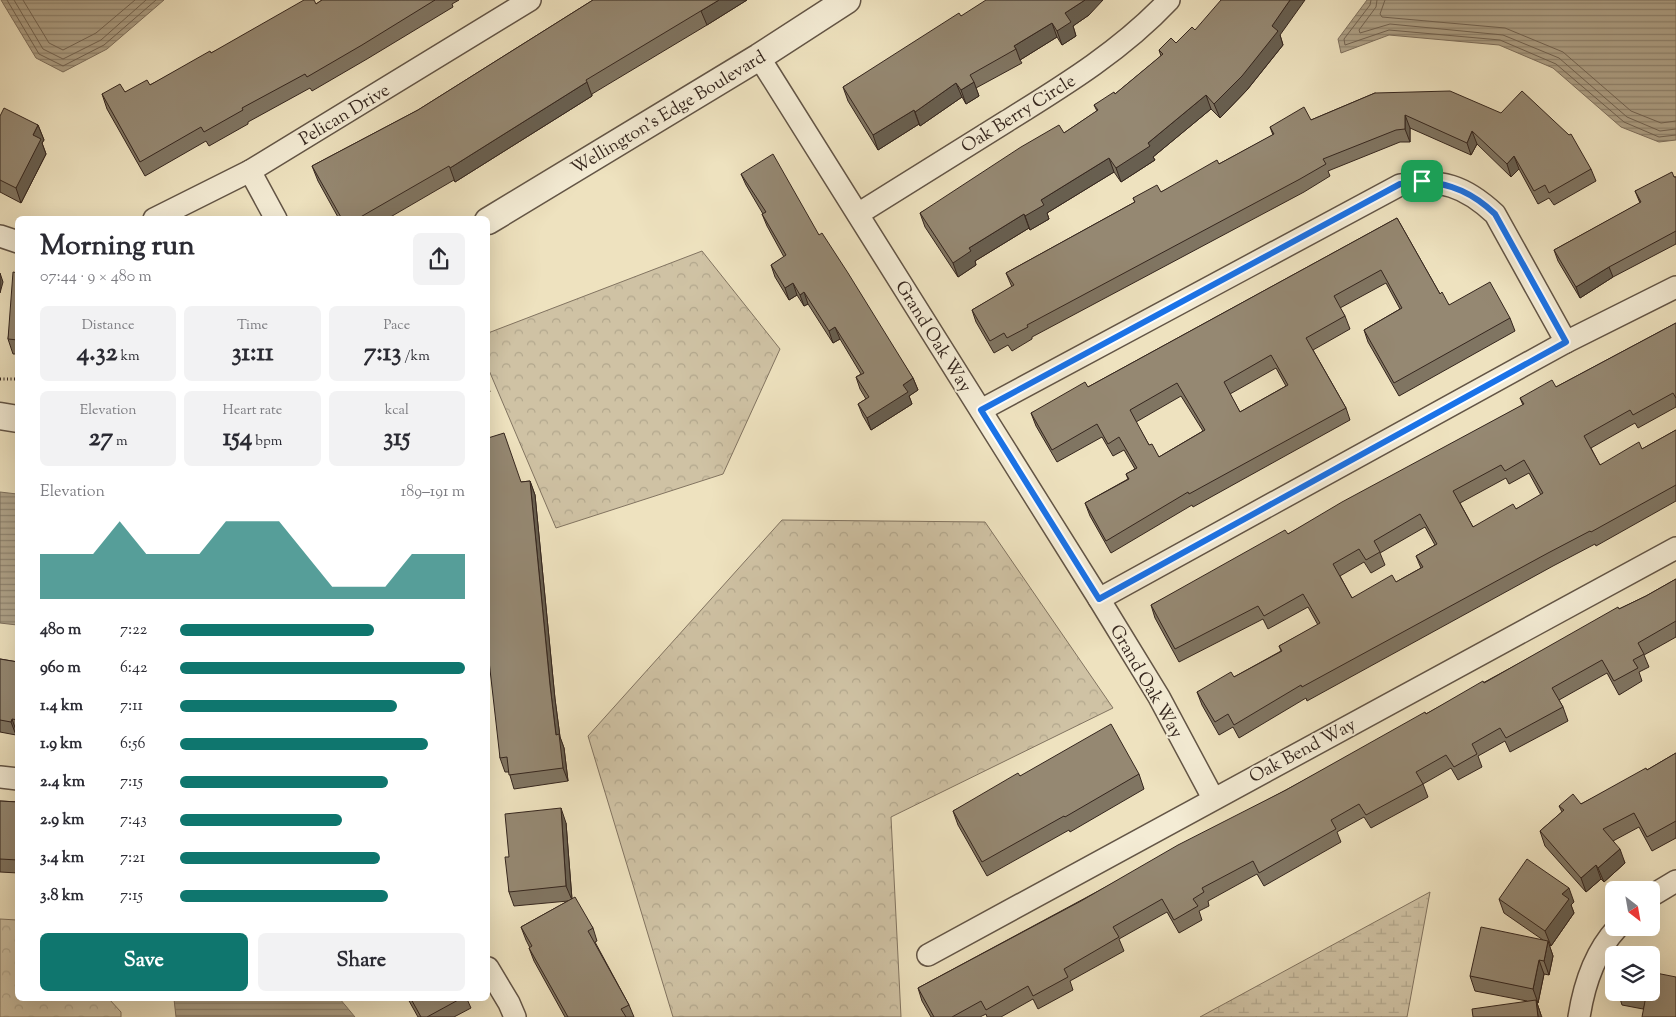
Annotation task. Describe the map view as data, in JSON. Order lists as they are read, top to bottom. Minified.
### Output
{"streets":{"street":["Wellington's Edge Boulevard","Oak Berry Circle","Pelican Drive","Grand Oak Way","Oak Bend Way"]},"crossings":[["Wellington's Edge Boulevard","Grand Oak Way"],["Oak Berry Circle","Grand Oak Way"],["Grand Oak Way","Oak Bend Way"]],"north":"bottom right","page":{"heading":["Morning run","07:44 · 9 × 480 m"],"stats":[["Distance","4.32 km"],["Time","31:11"],["Pace","7:13 /km"],["Elevation","27 m"],["Heart rate","154 bpm"],["kcal","315"]],"chart":["Elevation","189–191 m"],"list":[{"name":"480 m","note":"7:22"},{"name":"960 m","note":"6:42"},{"name":"1.4 km","note":"7:11"},{"name":"1.9 km","note":"6:56"},{"name":"2.4 km","note":"7:15"},{"name":"2.9 km","note":"7:43"},{"name":"3.4 km","note":"7:21"},{"name":"3.8 km","note":"7:15"}],"buttons":["Save","Share"]}}
